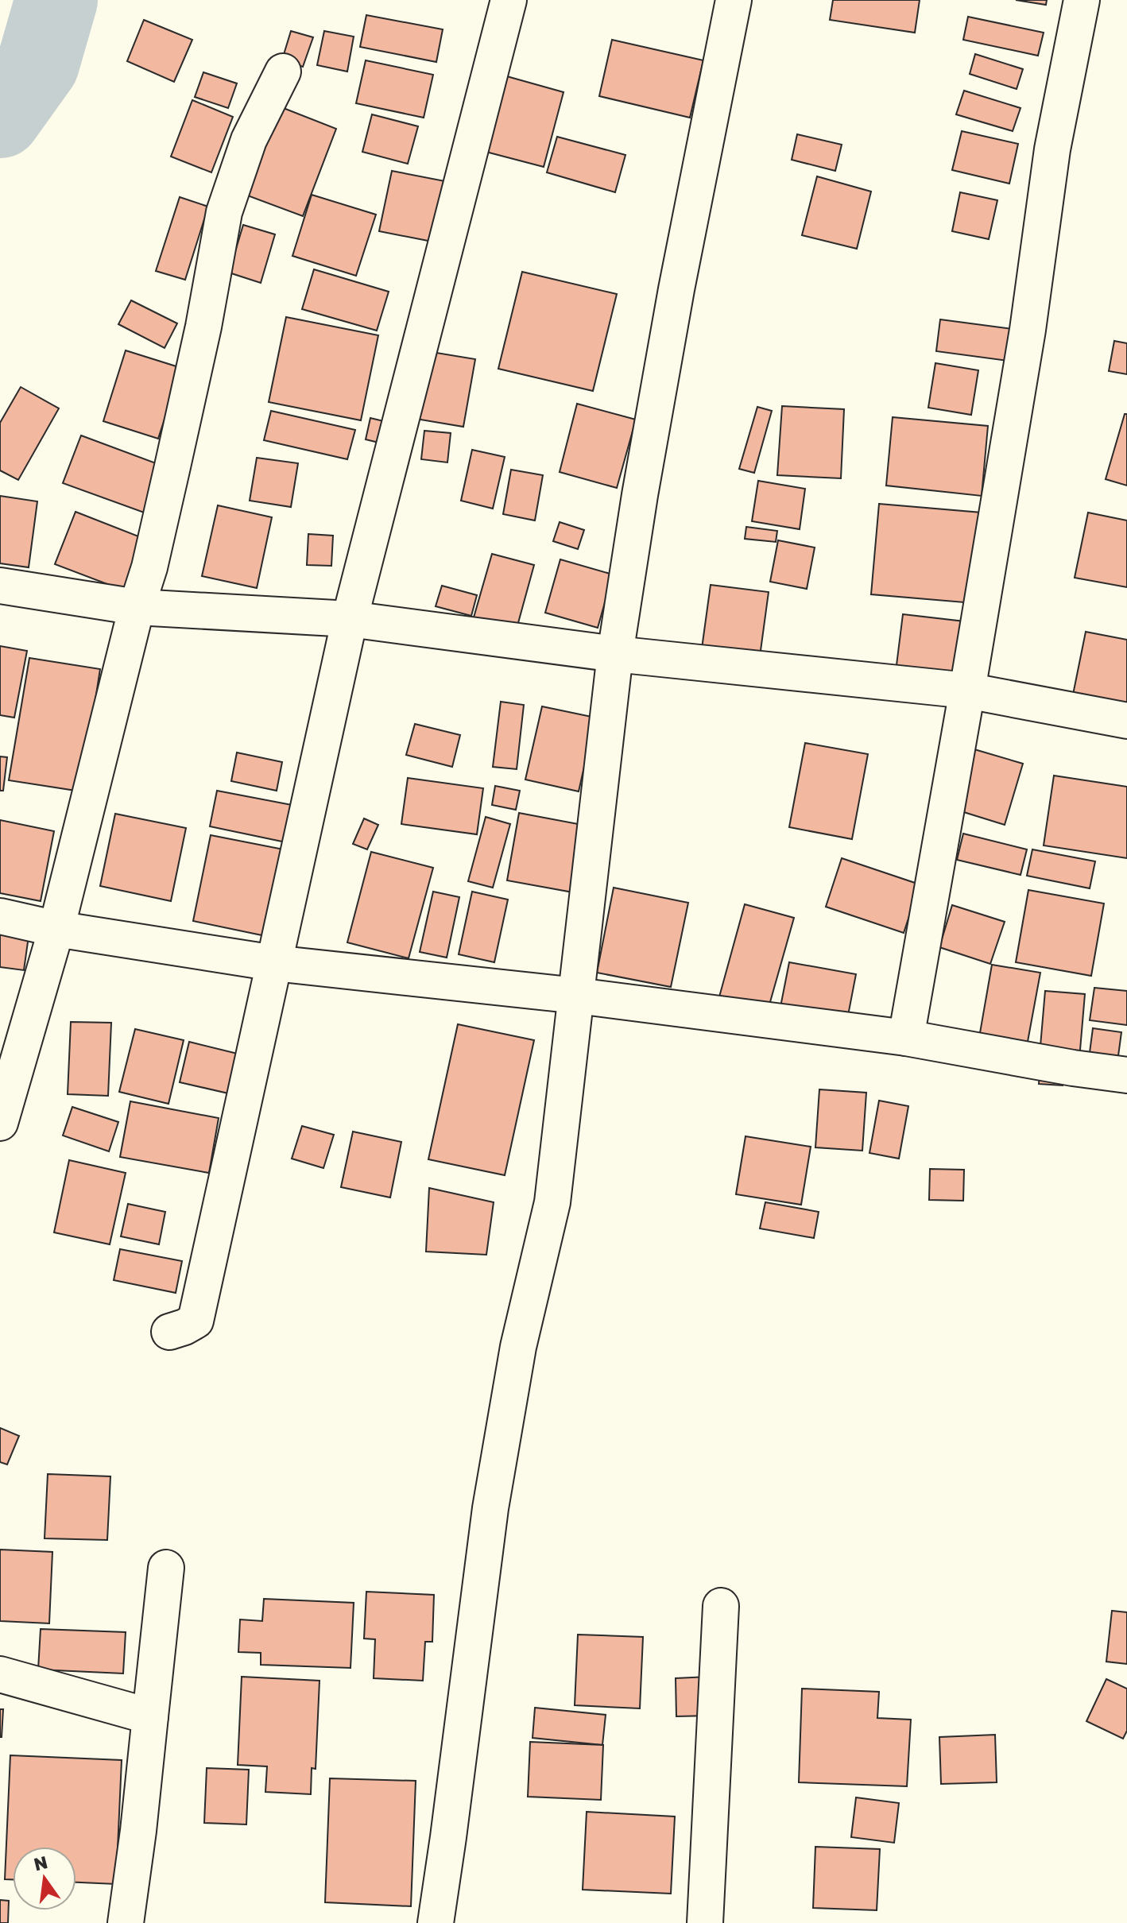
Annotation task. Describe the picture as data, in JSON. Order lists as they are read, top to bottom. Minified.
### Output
{"north":"top"}
